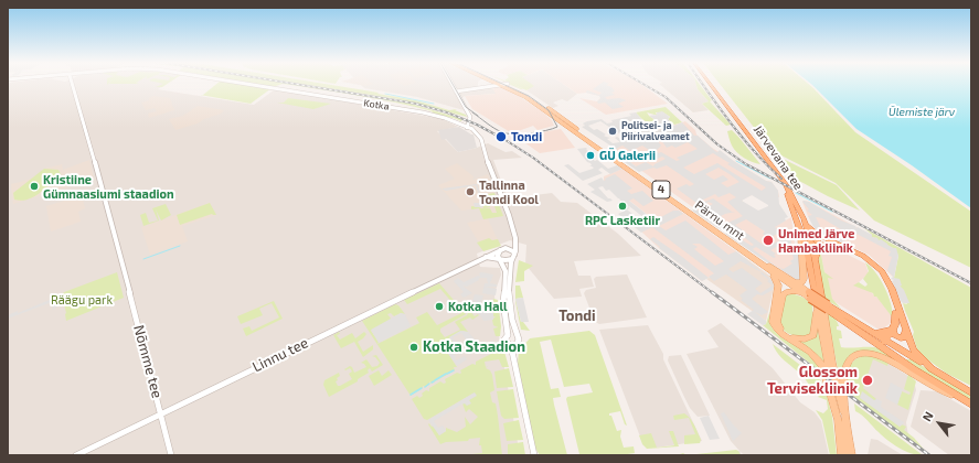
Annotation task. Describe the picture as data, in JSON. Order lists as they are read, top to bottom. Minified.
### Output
{"streets":{"highway":["Järvevana tee","4","Pärnu mnt"],"street":["Kotka","Linnu tee","Nõmme tee"]},"crossings":[["Järvevana tee","Pärnu mnt"],["Linnu tee","Nõmme tee"]],"districts":["Tondi"],"water":["Ülemiste järv"],"parks":["Räägu park"],"places":["Politsei- ja Piirivalveamet","Tondi","GÜ Galerii","Kristiine Gümnaasiumi staadion","Tallinna Tondi Kool","RPC Lasketiir","Unimed Järve Hambakliinik","Kotka Hall","Kotka Staadion","Glossom Tervisekliinik"],"north":"top left"}
